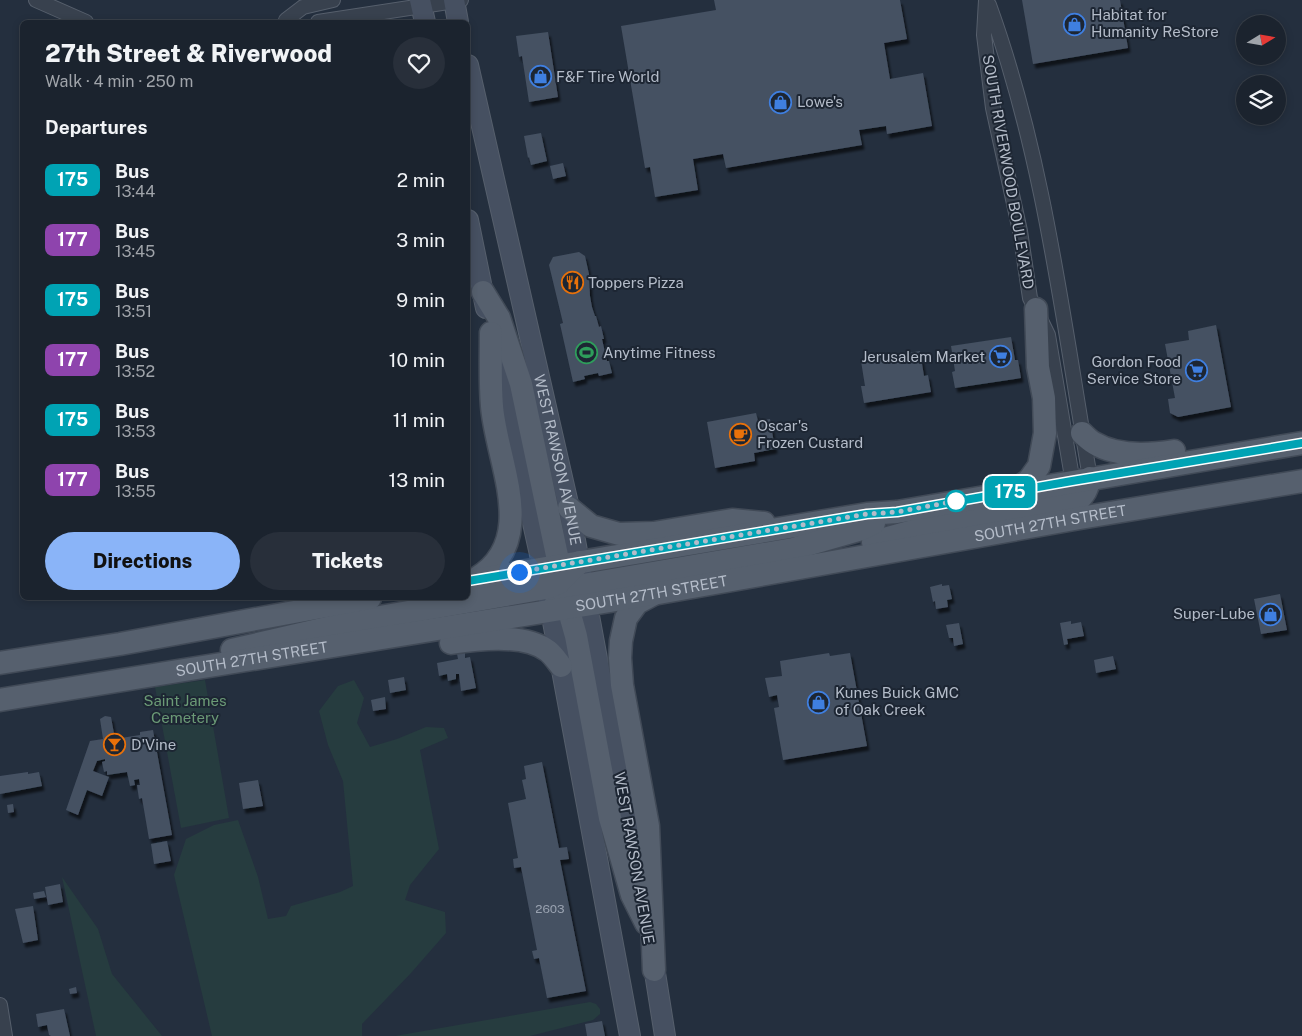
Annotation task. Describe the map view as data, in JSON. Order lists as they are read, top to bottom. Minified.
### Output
{"streets":{"main road":["WEST RAWSON AVENUE","SOUTH 27TH STREET"],"street":["SOUTH RIVERWOOD BOULEVARD"]},"crossings":[["SOUTH RIVERWOOD BOULEVARD","SOUTH 27TH STREET"],["WEST RAWSON AVENUE","SOUTH 27TH STREET"]],"parks":["Saint James Cemetery"],"places":{"shop":["Habitat for Humanity ReStore","F&F Tire World","Lowe's","Super-Lube","Kunes Buick GMC of Oak Creek"],"restaurant":["Toppers Pizza"],"sports":["Anytime Fitness"],"supermarket":["Jerusalem Market","Gordon Food Service Store"],"cafe":["Oscar's Frozen Custard"],"bar":["D'Vine"]},"lines":["bus line 175"],"house_numbers":["2603"],"north":"right","page":{"on_map":"175","heading":[["27th Street & Riverwood","Walk · 4 min · 250 m"],"Departures"],"list":[{"mark":"175","name":"Bus","note":"13:44","value":"2 min"},{"mark":"177","name":"Bus","note":"13:45","value":"3 min"},{"mark":"175","name":"Bus","note":"13:51","value":"9 min"},{"mark":"177","name":"Bus","note":"13:52","value":"10 min"},{"mark":"175","name":"Bus","note":"13:53","value":"11 min"},{"mark":"177","name":"Bus","note":"13:55","value":"13 min"}],"buttons":["Directions","Tickets"]}}
